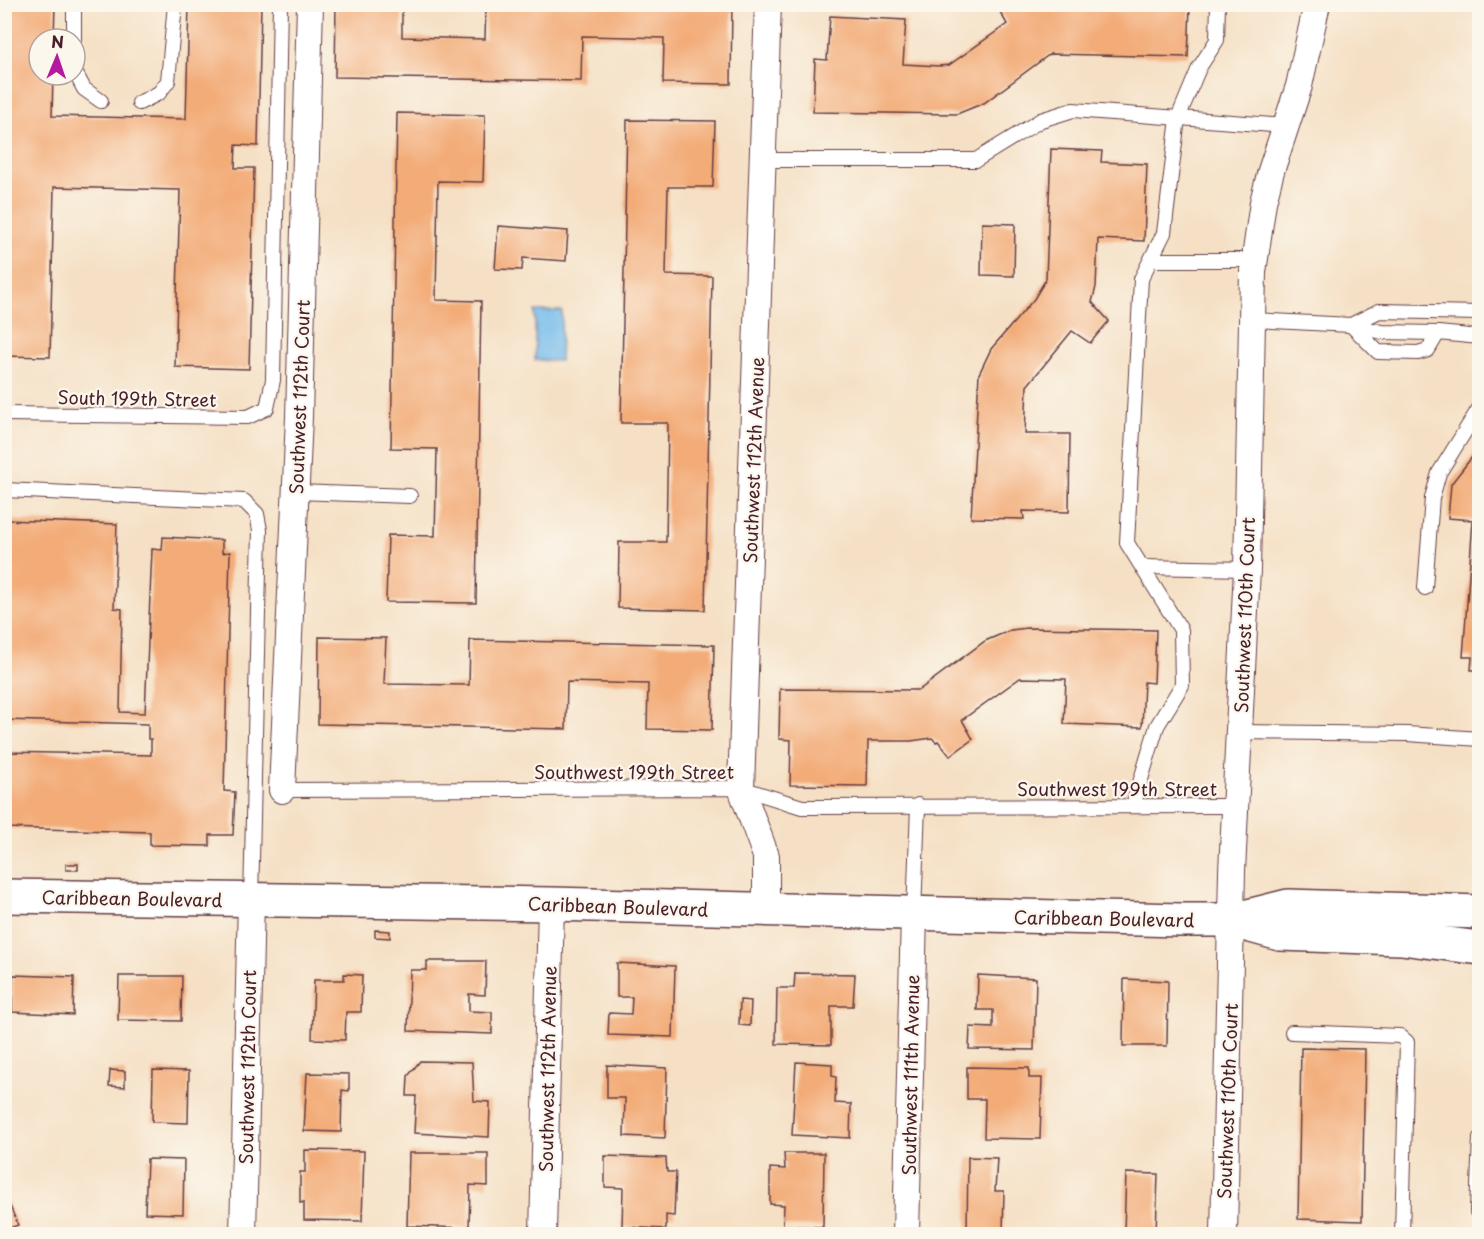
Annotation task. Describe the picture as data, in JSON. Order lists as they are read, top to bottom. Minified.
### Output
{"streets":{"street":["Southwest 112th Court","Southwest 112th Avenue","Southwest 110th Court","Caribbean Boulevard","Southwest 111th Avenue"],"lane":["South 199th Street","Southwest 199th Street"]},"crossings":[["Southwest 112th Court","Southwest 199th Street"],["Southwest 112th Court","Caribbean Boulevard"],["Southwest 112th Avenue","Southwest 199th Street"],["Southwest 112th Avenue","Caribbean Boulevard"],["Southwest 110th Court","Southwest 199th Street"],["Southwest 110th Court","Caribbean Boulevard"],["Caribbean Boulevard","Southwest 111th Avenue"]],"north":"top"}
